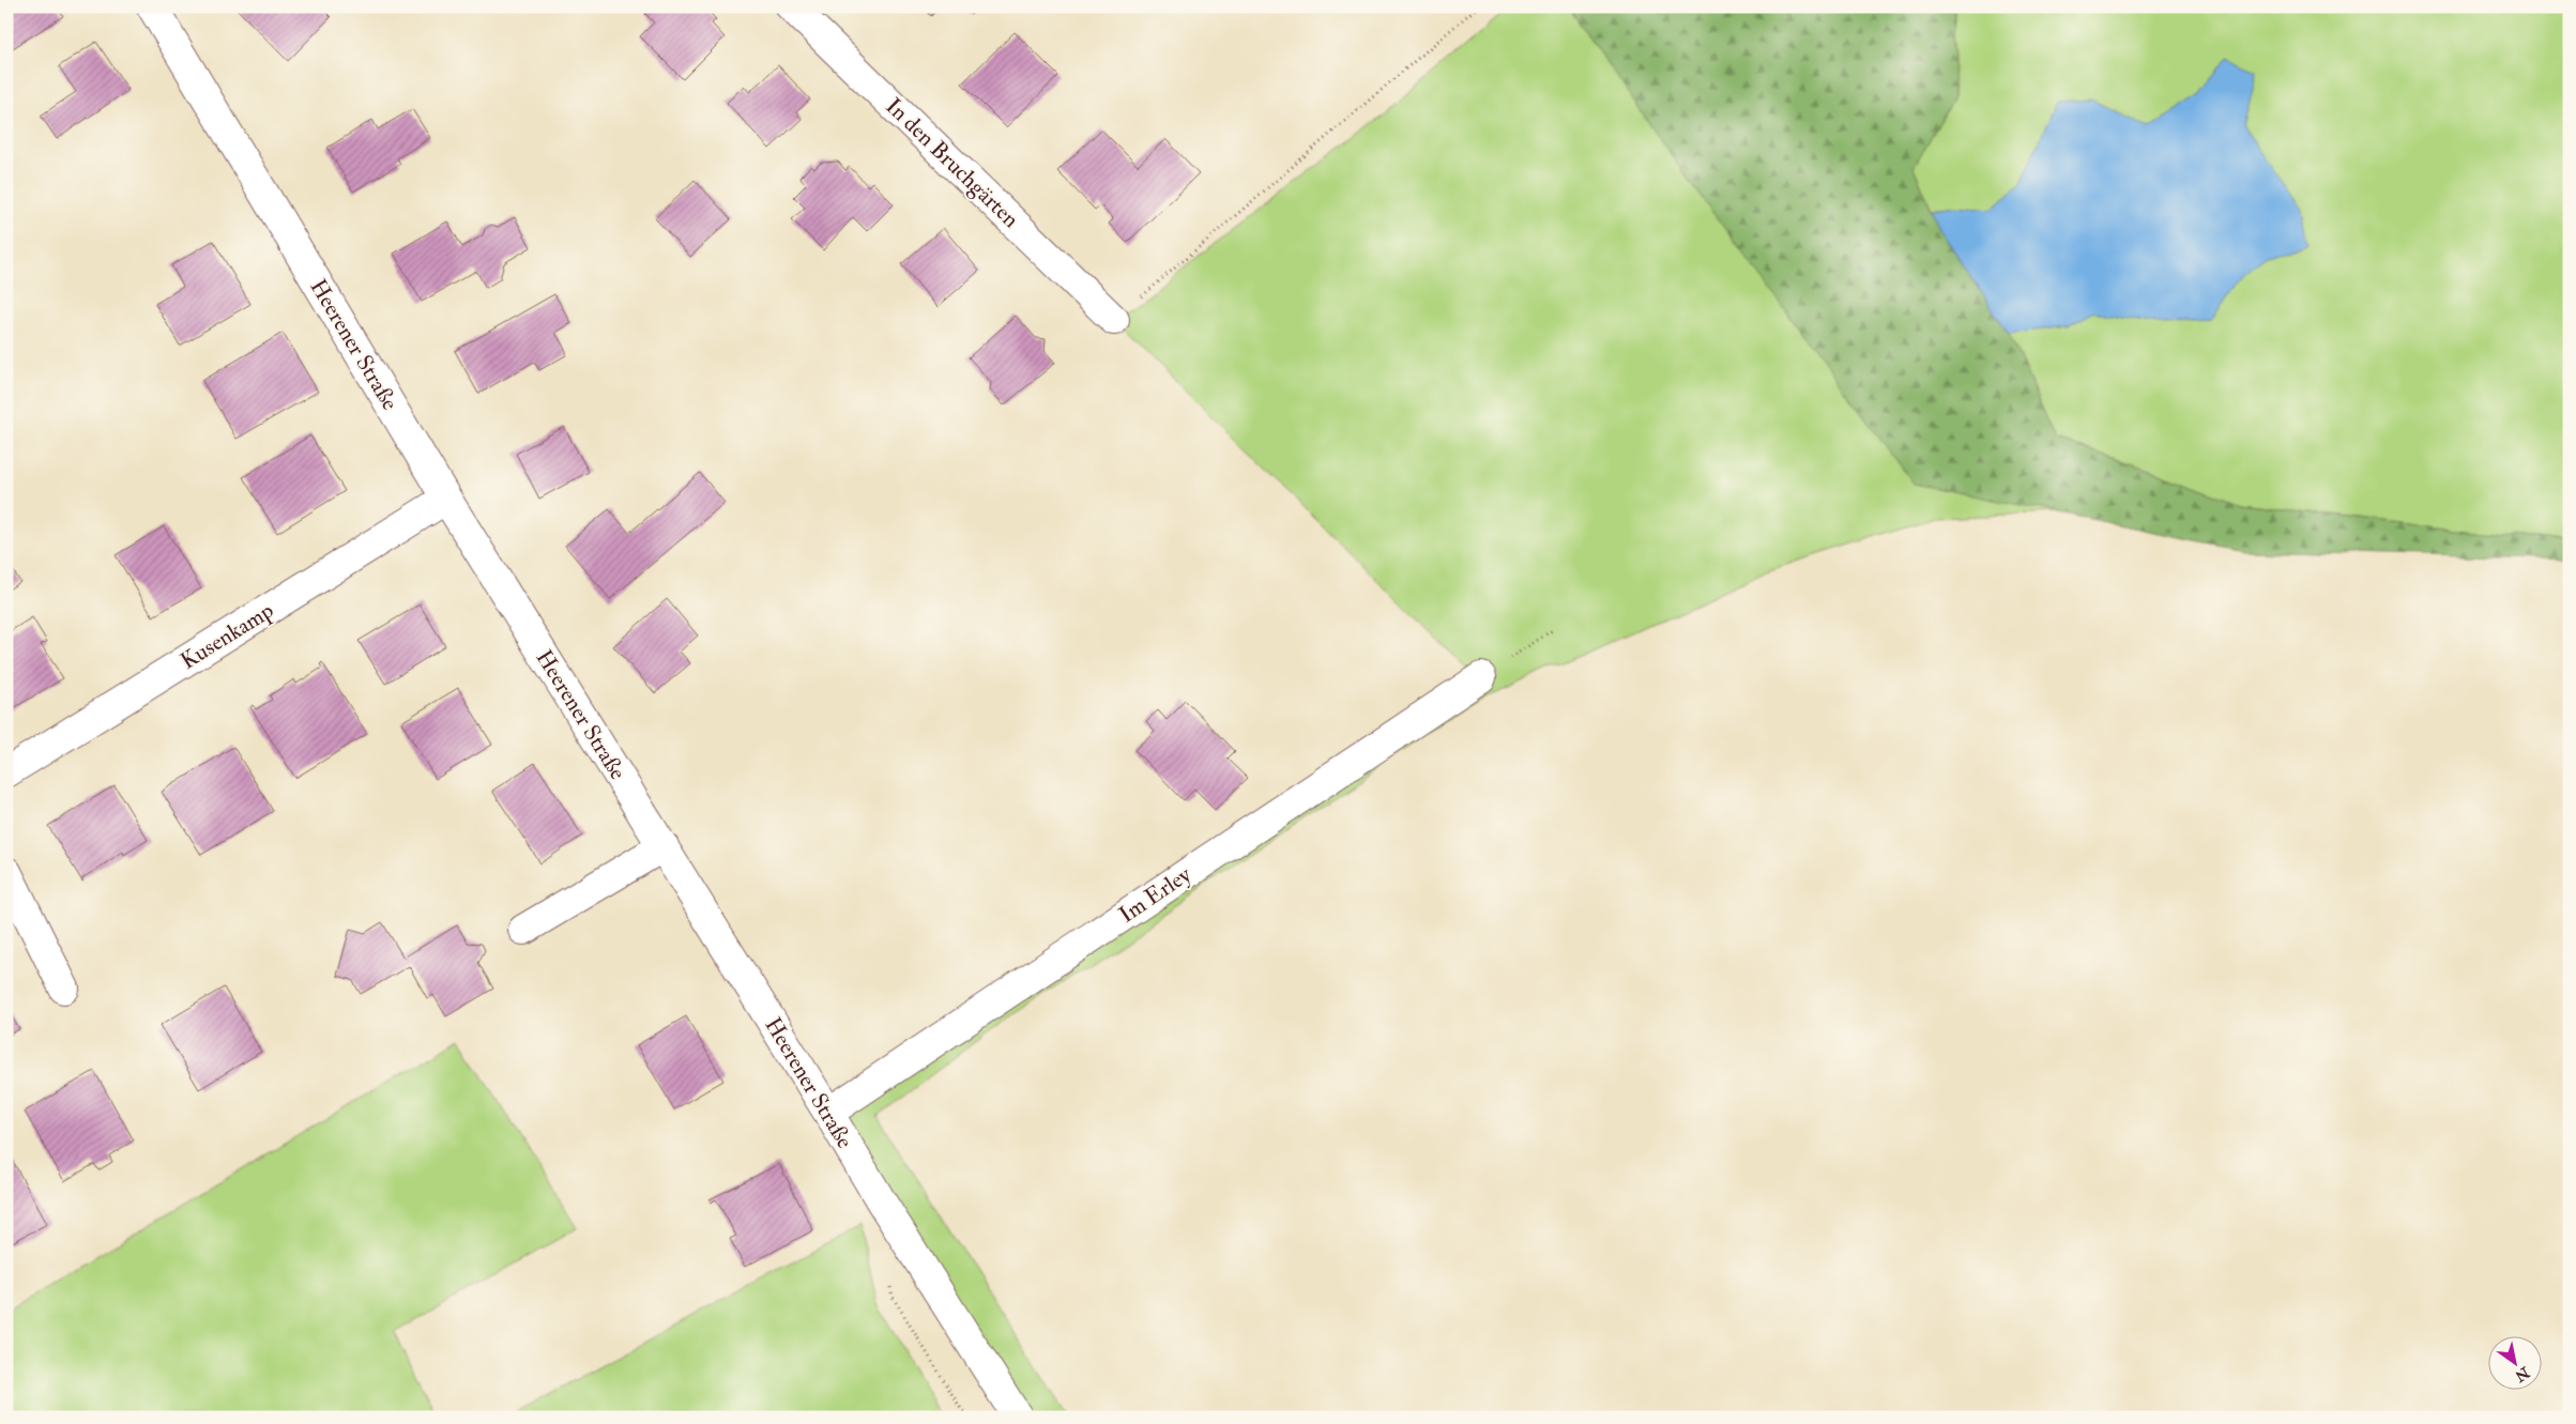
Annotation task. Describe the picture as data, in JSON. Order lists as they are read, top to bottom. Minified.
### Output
{"streets":{"street":["In den Bruchgärten","Heerener Straße","Kusenkamp","Im Erley"]},"crossings":[["Heerener Straße","Kusenkamp"],["Heerener Straße","Im Erley"]],"north":"bottom right"}
